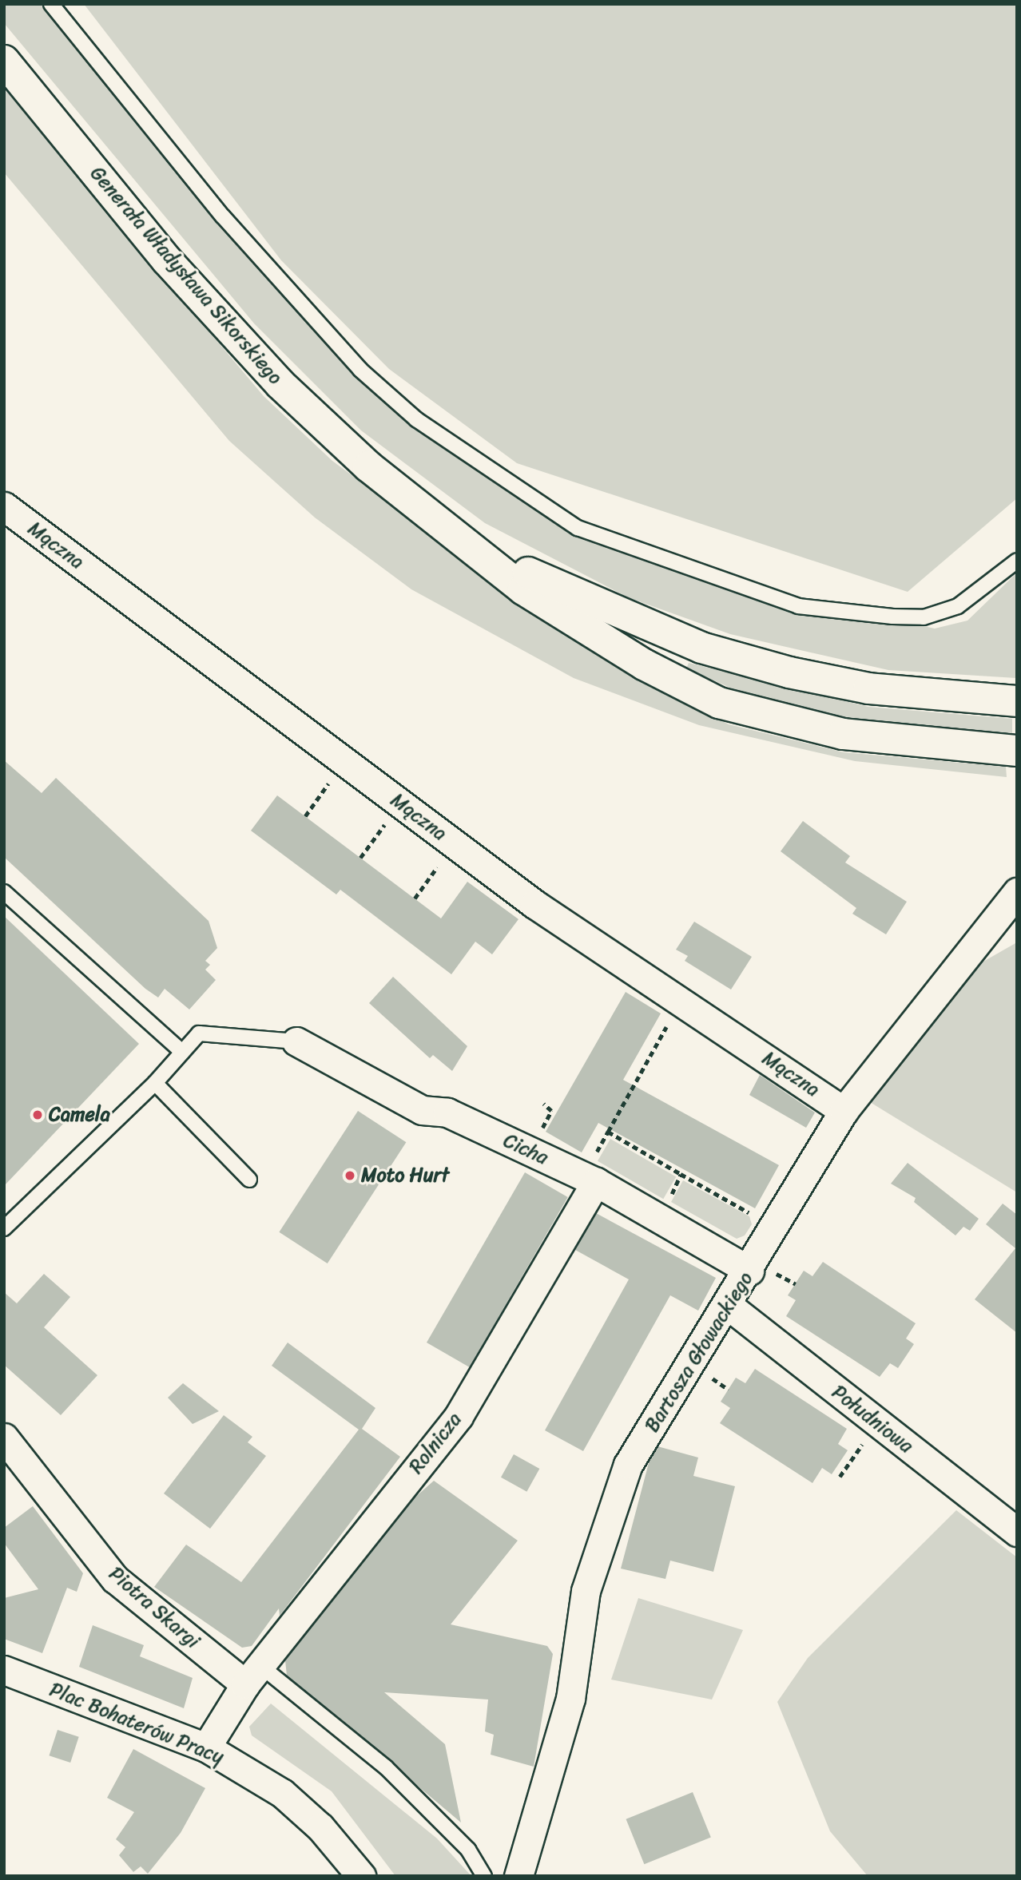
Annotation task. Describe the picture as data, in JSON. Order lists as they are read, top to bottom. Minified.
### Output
{"streets":{"main road":["Generała Władysława Sikorskiego"],"street":["Mączna","Cicha","Bartosza Głowackiego","Południowa","Rolnicza","Piotra Skargi","Plac Bohaterów Pracy"]},"crossings":[["Mączna","Bartosza Głowackiego"],["Cicha","Bartosza Głowackiego"],["Cicha","Rolnicza"],["Bartosza Głowackiego","Południowa"],["Rolnicza","Piotra Skargi"]],"places":["Camela","Moto Hurt"]}
